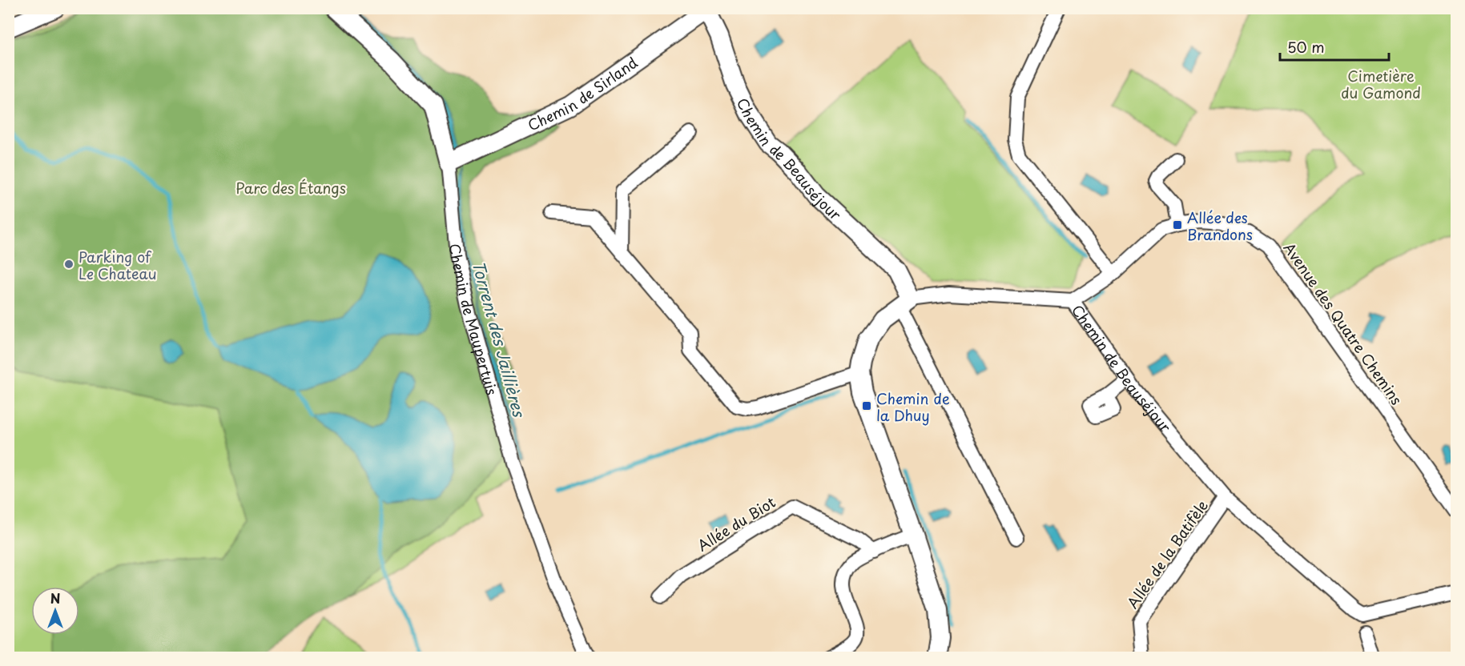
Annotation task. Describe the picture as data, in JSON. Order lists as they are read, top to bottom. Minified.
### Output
{"streets":{"street":["Chemin de Sirland","Chemin de Beauséjour","Chemin de Maupertuis","Avenue des Quatre Chemins","Allée du Biot","Allée de la Batifèle"]},"crossings":[["Chemin de Sirland","Chemin de Beauséjour"],["Chemin de Sirland","Chemin de Maupertuis"],["Chemin de Beauséjour","Avenue des Quatre Chemins"],["Chemin de Beauséjour","Allée de la Batifèle"]],"water":["Torrent des Jaillières"],"parks":["Cimetière du Gamond","Parc des Étangs"],"places":{"transit":["Allée des Brandons","Chemin de la Dhuy"],"other":["Parking of Le Chateau"]},"scale_bar":"50 m","north":"top"}
